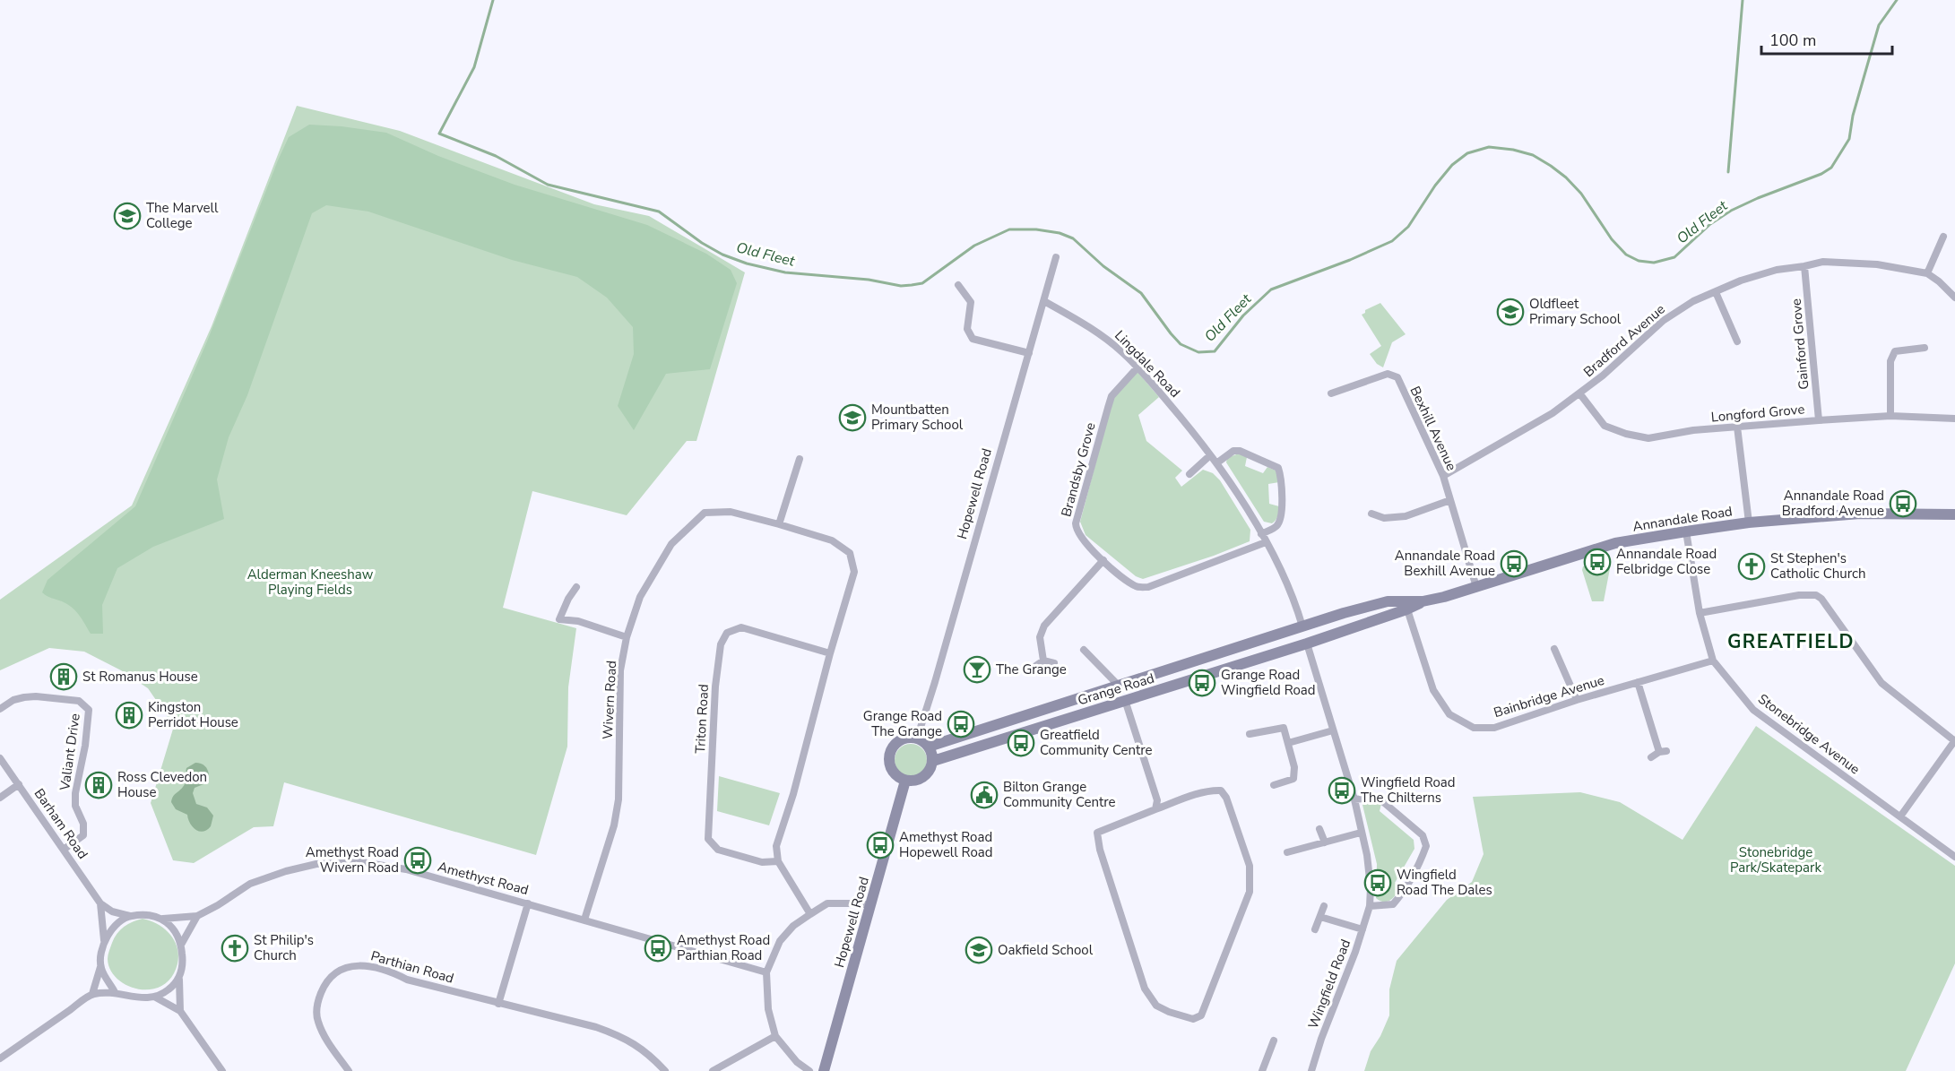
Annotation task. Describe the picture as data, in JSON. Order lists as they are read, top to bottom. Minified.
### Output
{"streets":{"street":["Bradford Avenue","Gainford Grove","Lingdale Road","Longford Grove","Bexhill Avenue","Brandsby Grove","Hopewell Road","Annandale Road","Grange Road","Bainbridge Avenue","Wivern Road","Triton Road","Stonebridge Avenue","Valiant Drive","Barham Road","Amethyst Road","Parthian Road","Wingfield Road"]},"crossings":[["Bradford Avenue","Gainford Grove"],["Bradford Avenue","Longford Grove"],["Bradford Avenue","Bexhill Avenue"],["Gainford Grove","Longford Grove"],["Lingdale Road","Brandsby Grove"],["Lingdale Road","Hopewell Road"],["Lingdale Road","Annandale Road"],["Lingdale Road","Grange Road"],["Bexhill Avenue","Annandale Road"],["Hopewell Road","Grange Road"],["Annandale Road","Grange Road"],["Annandale Road","Bainbridge Avenue"],["Annandale Road","Stonebridge Avenue"],["Annandale Road","Wingfield Road"],["Grange Road","Wingfield Road"],["Bainbridge Avenue","Stonebridge Avenue"],["Wivern Road","Triton Road"],["Wivern Road","Amethyst Road"],["Valiant Drive","Barham Road"],["Barham Road","Amethyst Road"]],"districts":["GREATFIELD"],"water":["Old Fleet"],"parks":["Alderman Kneeshaw Playing Fields","Stonebridge Park/Skatepark"],"places":{"school or university":["The Marvell College","Oldfleet Primary School","Mountbatten Primary School","Oakfield School"],"bus stop":["Annandale Road Bradford Avenue","Annandale Road Felbridge Close","Annandale Road Bexhill Avenue","Grange Road Wingfield Road","Grange Road The Grange","Greatfield Community Centre","Wingfield Road The Chilterns","Amethyst Road Hopewell Road","Amethyst Road Wivern Road","Wingfield Road The Dales","Amethyst Road Parthian Road"],"church":["St Stephen's Catholic Church","St Philip's Church"],"bar":["The Grange"],"building":["St Romanus House","Kingston Perridot House","Ross Clevedon House"],"public building":["Bilton Grange Community Centre"]},"scale_bar":"100 m"}
